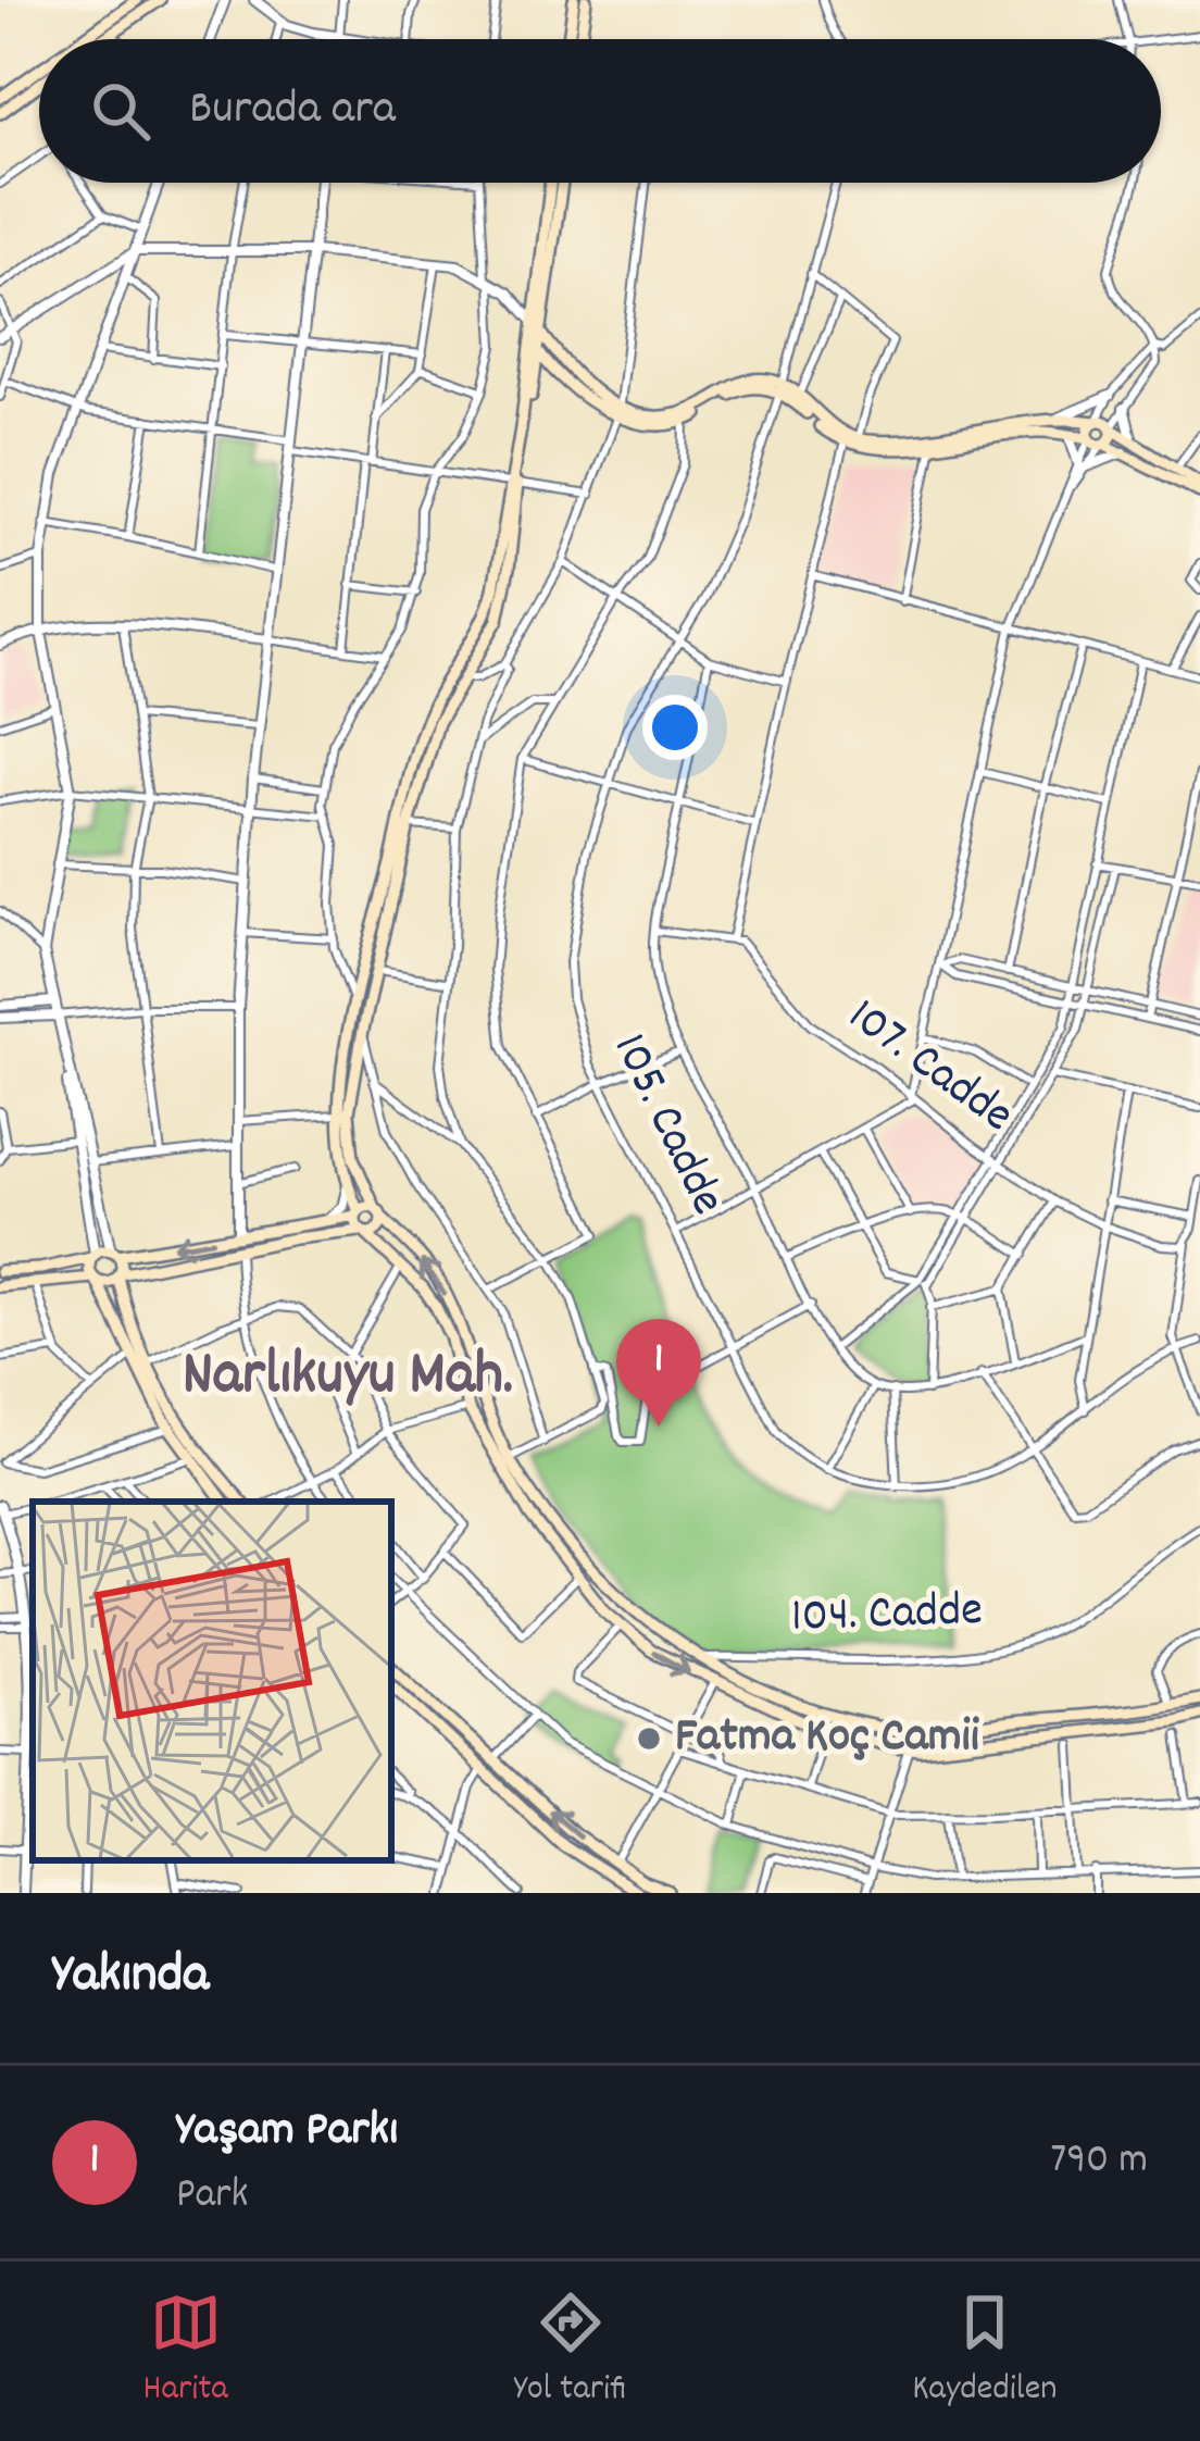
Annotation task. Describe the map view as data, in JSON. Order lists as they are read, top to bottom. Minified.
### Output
{"streets":{"street":["107. Cadde","105. Cadde","104. Cadde"]},"districts":["Narlıkuyu Mah."],"places":["Fatma Koç Camii"],"page":{"search":"Burada ara","pins":"1","heading":"Yakında","list":[{"mark":"1","name":"Yaşam Parkı","note":"Park","value":"790 m"}],"nav":["Harita","Yol tarifi","Kaydedilen"]}}
